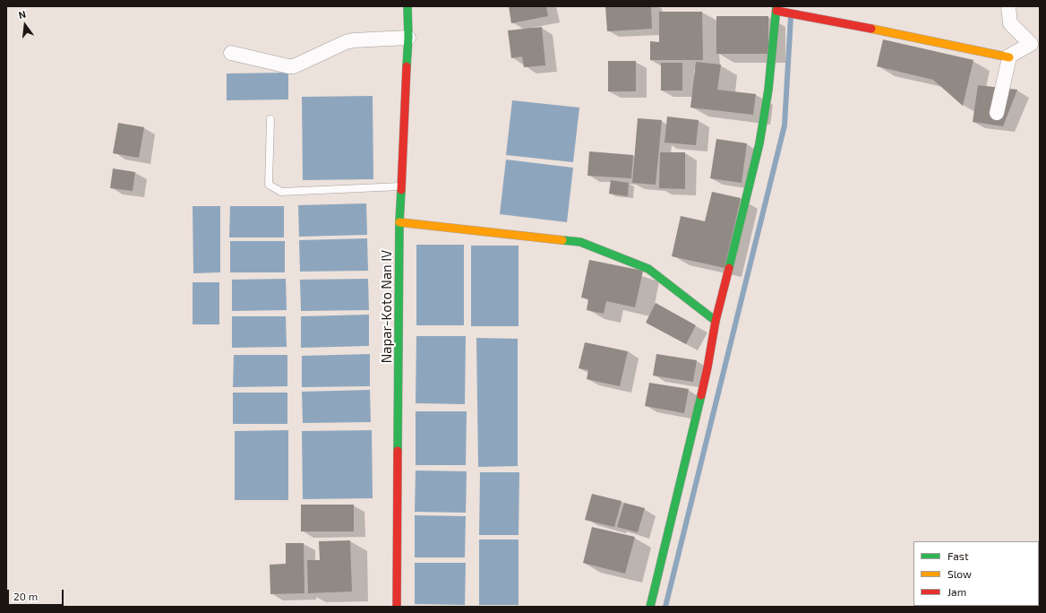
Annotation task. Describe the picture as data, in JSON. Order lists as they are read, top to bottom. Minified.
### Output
{"streets":{"street":["Napar-Koto Nan IV"]},"legend":["Fast","Slow","Jam"],"scale_bar":"20 m","north":"top"}
